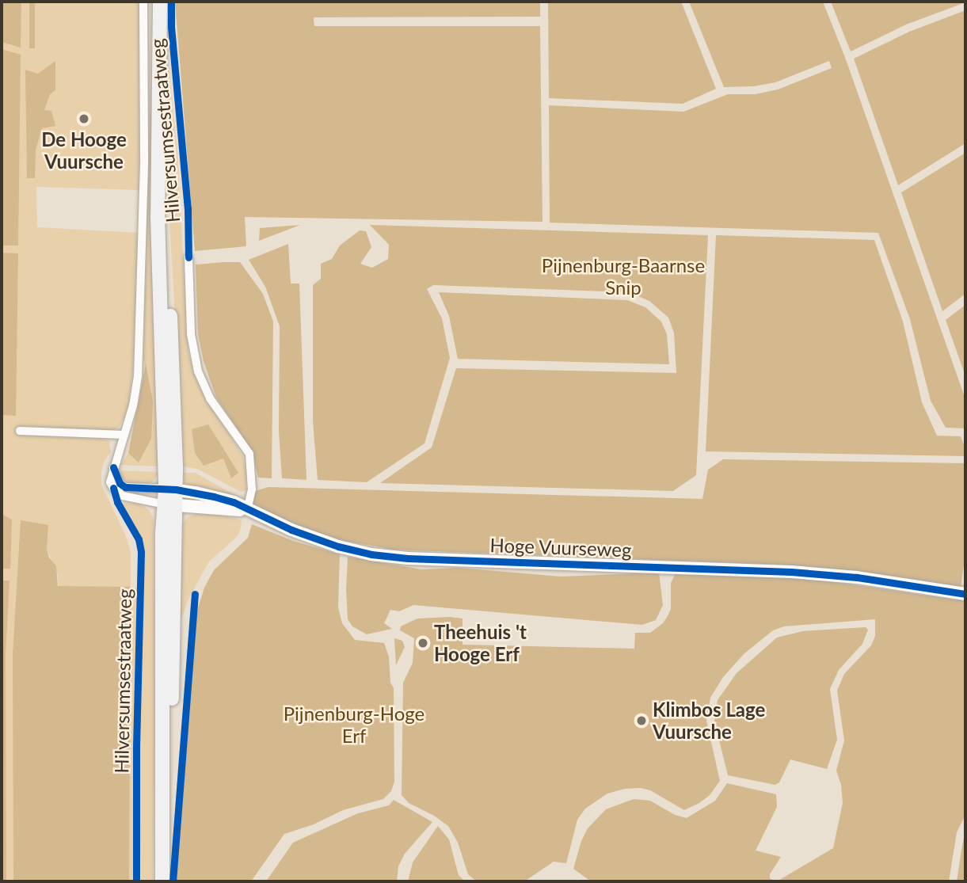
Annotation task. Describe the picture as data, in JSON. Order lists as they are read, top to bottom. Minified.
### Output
{"streets":{"main road":["Hilversumsestraatweg"],"street":["Hoge Vuurseweg"]},"crossings":[["Hilversumsestraatweg","Hoge Vuurseweg"]],"parks":["Pijnenburg-Baarnse Snip","Pijnenburg-Hoge Erf"],"places":["De Hooge Vuursche","Theehuis 't Hooge Erf","Klimbos Lage Vuursche"]}
